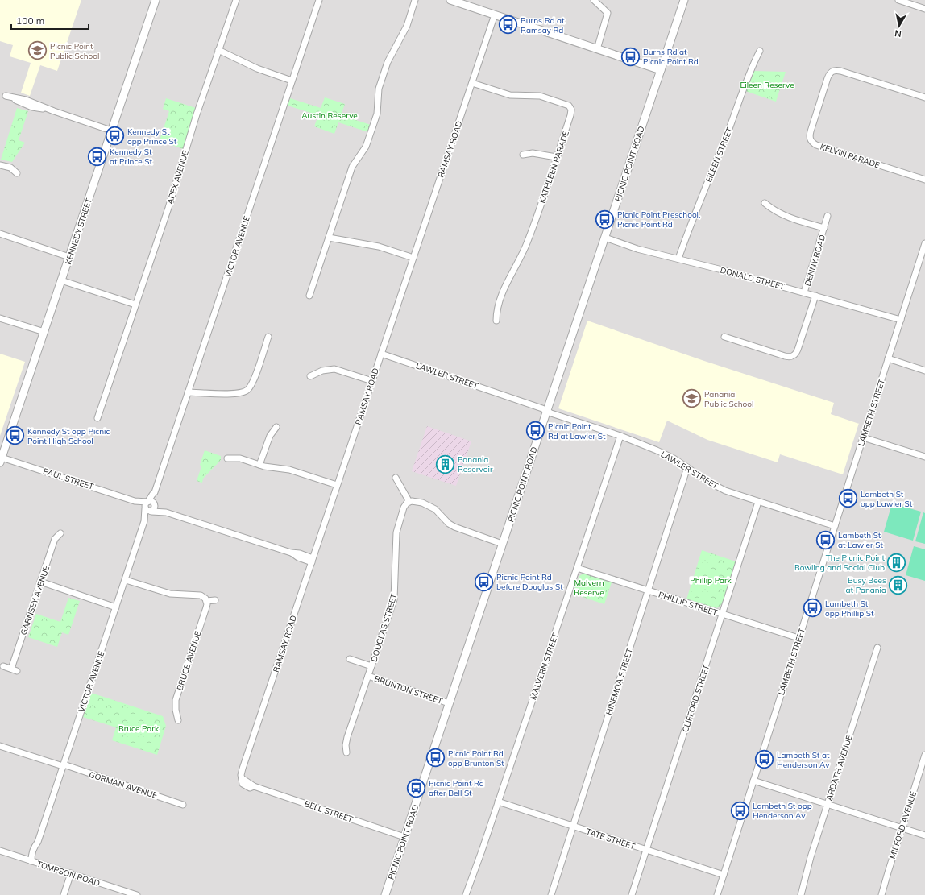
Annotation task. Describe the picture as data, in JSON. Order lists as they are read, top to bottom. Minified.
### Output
{"streets":{"street":["RAMSAY ROAD","EILEEN STREET","KELVIN PARADE","PICNIC POINT ROAD","KATHLEEN PARADE","APEX AVENUE","KENNEDY STREET","VICTOR AVENUE","DENNY ROAD","DONALD STREET","LAWLER STREET","LAMBETH STREET","PAUL STREET","GARNSEY AVENUE","PHILLIP STREET","DOUGLAS STREET","BRUCE AVENUE","MALVERN STREET","HINEMOA STREET","BRUNTON STREET","CLIFFORD STREET","ARDATH AVENUE","GORMAN AVENUE","BELL STREET","MILFORD AVENUE","TATE STREET","TOMPSON ROAD"]},"crossings":[["RAMSAY ROAD","KATHLEEN PARADE"],["RAMSAY ROAD","LAWLER STREET"],["RAMSAY ROAD","PAUL STREET"],["RAMSAY ROAD","BELL STREET"],["EILEEN STREET","DONALD STREET"],["PICNIC POINT ROAD","DONALD STREET"],["PICNIC POINT ROAD","LAWLER STREET"],["PICNIC POINT ROAD","BRUNTON STREET"],["PICNIC POINT ROAD","BELL STREET"],["KENNEDY STREET","PAUL STREET"],["VICTOR AVENUE","PAUL STREET"],["VICTOR AVENUE","GORMAN AVENUE"],["VICTOR AVENUE","TOMPSON ROAD"],["DENNY ROAD","DONALD STREET"],["DONALD STREET","LAMBETH STREET"],["LAWLER STREET","LAMBETH STREET"],["LAWLER STREET","MALVERN STREET"],["LAWLER STREET","HINEMOA STREET"],["LAWLER STREET","CLIFFORD STREET"],["LAMBETH STREET","PHILLIP STREET"],["LAMBETH STREET","TATE STREET"],["PHILLIP STREET","MALVERN STREET"],["PHILLIP STREET","HINEMOA STREET"],["PHILLIP STREET","CLIFFORD STREET"],["DOUGLAS STREET","BRUNTON STREET"],["MALVERN STREET","TATE STREET"],["HINEMOA STREET","TATE STREET"],["CLIFFORD STREET","TATE STREET"]],"parks":["Eileen Reserve","Austin Reserve","Phillip Park","Malvern Reserve","Bruce Park"],"places":{"bus stop":["Burns Rd at Ramsay Rd","Burns Rd at Picnic Point Rd","Kennedy St opp Prince St","Kennedy St at Prince St","Picnic Point Preschool, Picnic Point Rd","Picnic Point Rd at Lawler St","Kennedy St opp Picnic Point High School","Lambeth St opp Lawler St","Lambeth St at Lawler St","Picnic Point Rd before Douglas St","Lambeth St opp Phillip St","Picnic Point Rd opp Brunton St","Lambeth St at Henderson Av","Picnic Point Rd after Bell St","Lambeth St opp Henderson Av"],"school or university":["Picnic Point Public School","Panania Public School"],"building":["Panania Reservoir","The Picnic Point Bowling and Social Club","Busy Bees at Panania"]},"scale_bar":"100 m","north":"bottom"}
